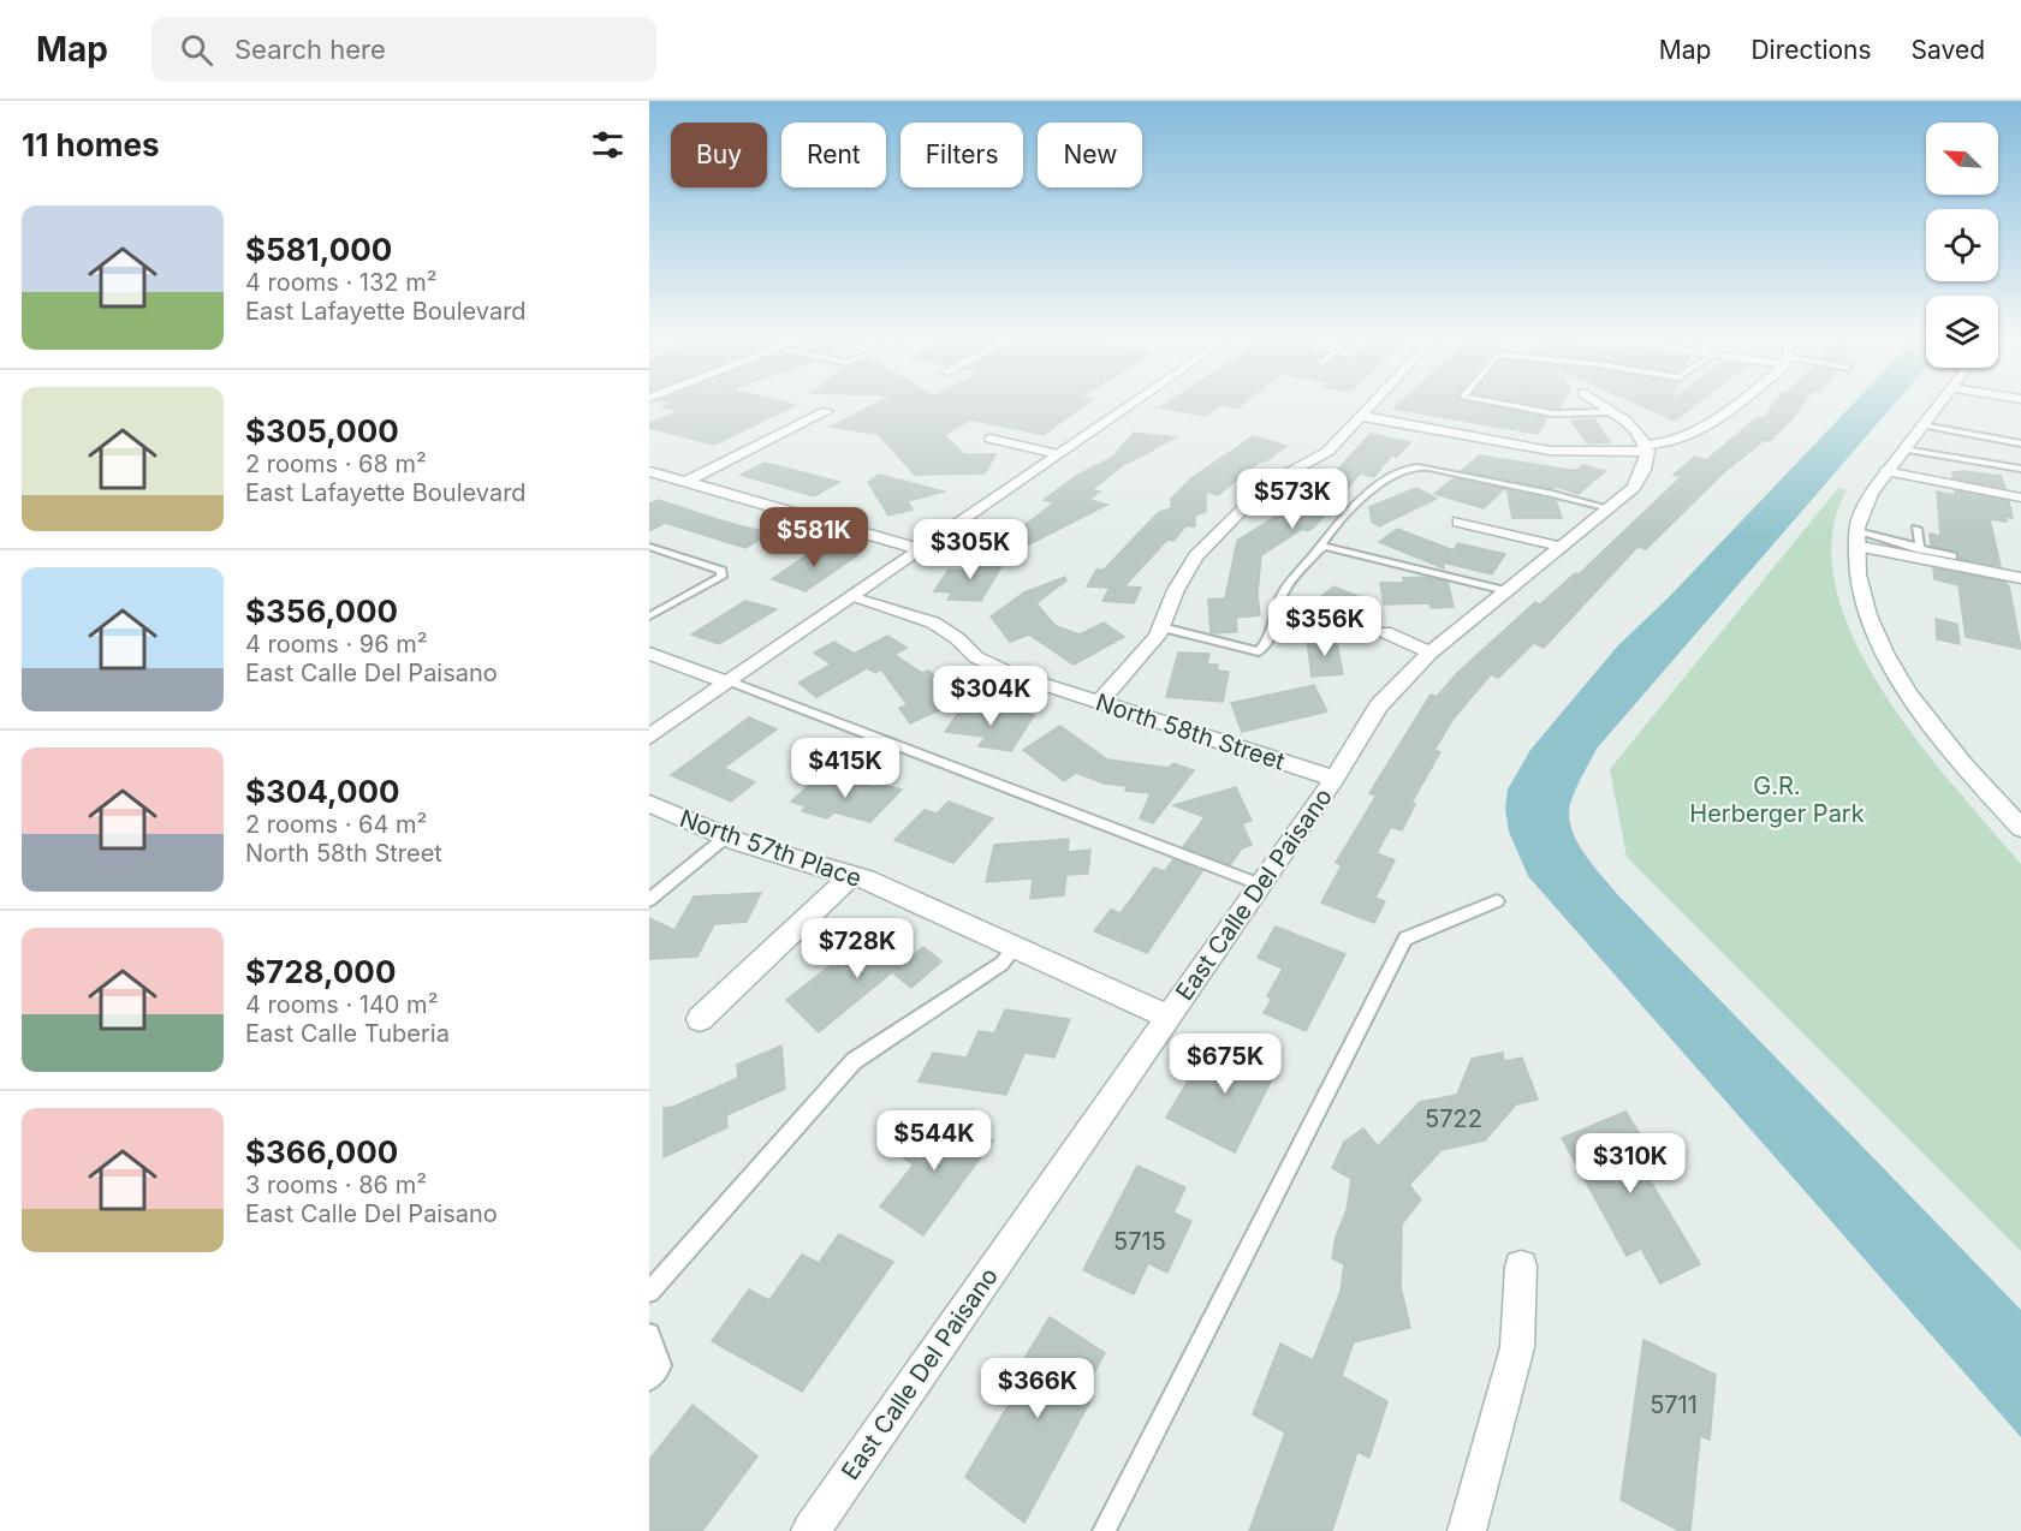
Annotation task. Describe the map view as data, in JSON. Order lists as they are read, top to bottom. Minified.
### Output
{"streets":{"street":["North 58th Street","North 57th Place","East Calle Del Paisano"]},"crossings":[["North 58th Street","East Calle Del Paisano"],["North 57th Place","East Calle Del Paisano"]],"parks":["G.R. Herberger Park"],"house_numbers":["5722","5715","5711"],"north":"top left","page":{"header":"Map","search":"Search here","nav":["Map","Directions","Saved"],"heading":"11 homes","chip":["Buy","Rent","Filters","New"],"list":[{"name":"$581,000","note":"4 rooms · 132 m² · East Lafayette Boulevard"},{"name":"$305,000","note":"2 rooms · 68 m² · East Lafayette Boulevard"},{"name":"$356,000","note":"4 rooms · 96 m² · East Calle Del Paisano"},{"name":"$304,000","note":"2 rooms · 64 m² · North 58th Street"},{"name":"$728,000","note":"4 rooms · 140 m² · East Calle Tuberia"},{"name":"$366,000","note":"3 rooms · 86 m² · East Calle Del Paisano"}],"price":["$573K","$581K","$305K","$356K","$304K","$415K","$728K","$675K","$544K","$310K","$366K"]}}
